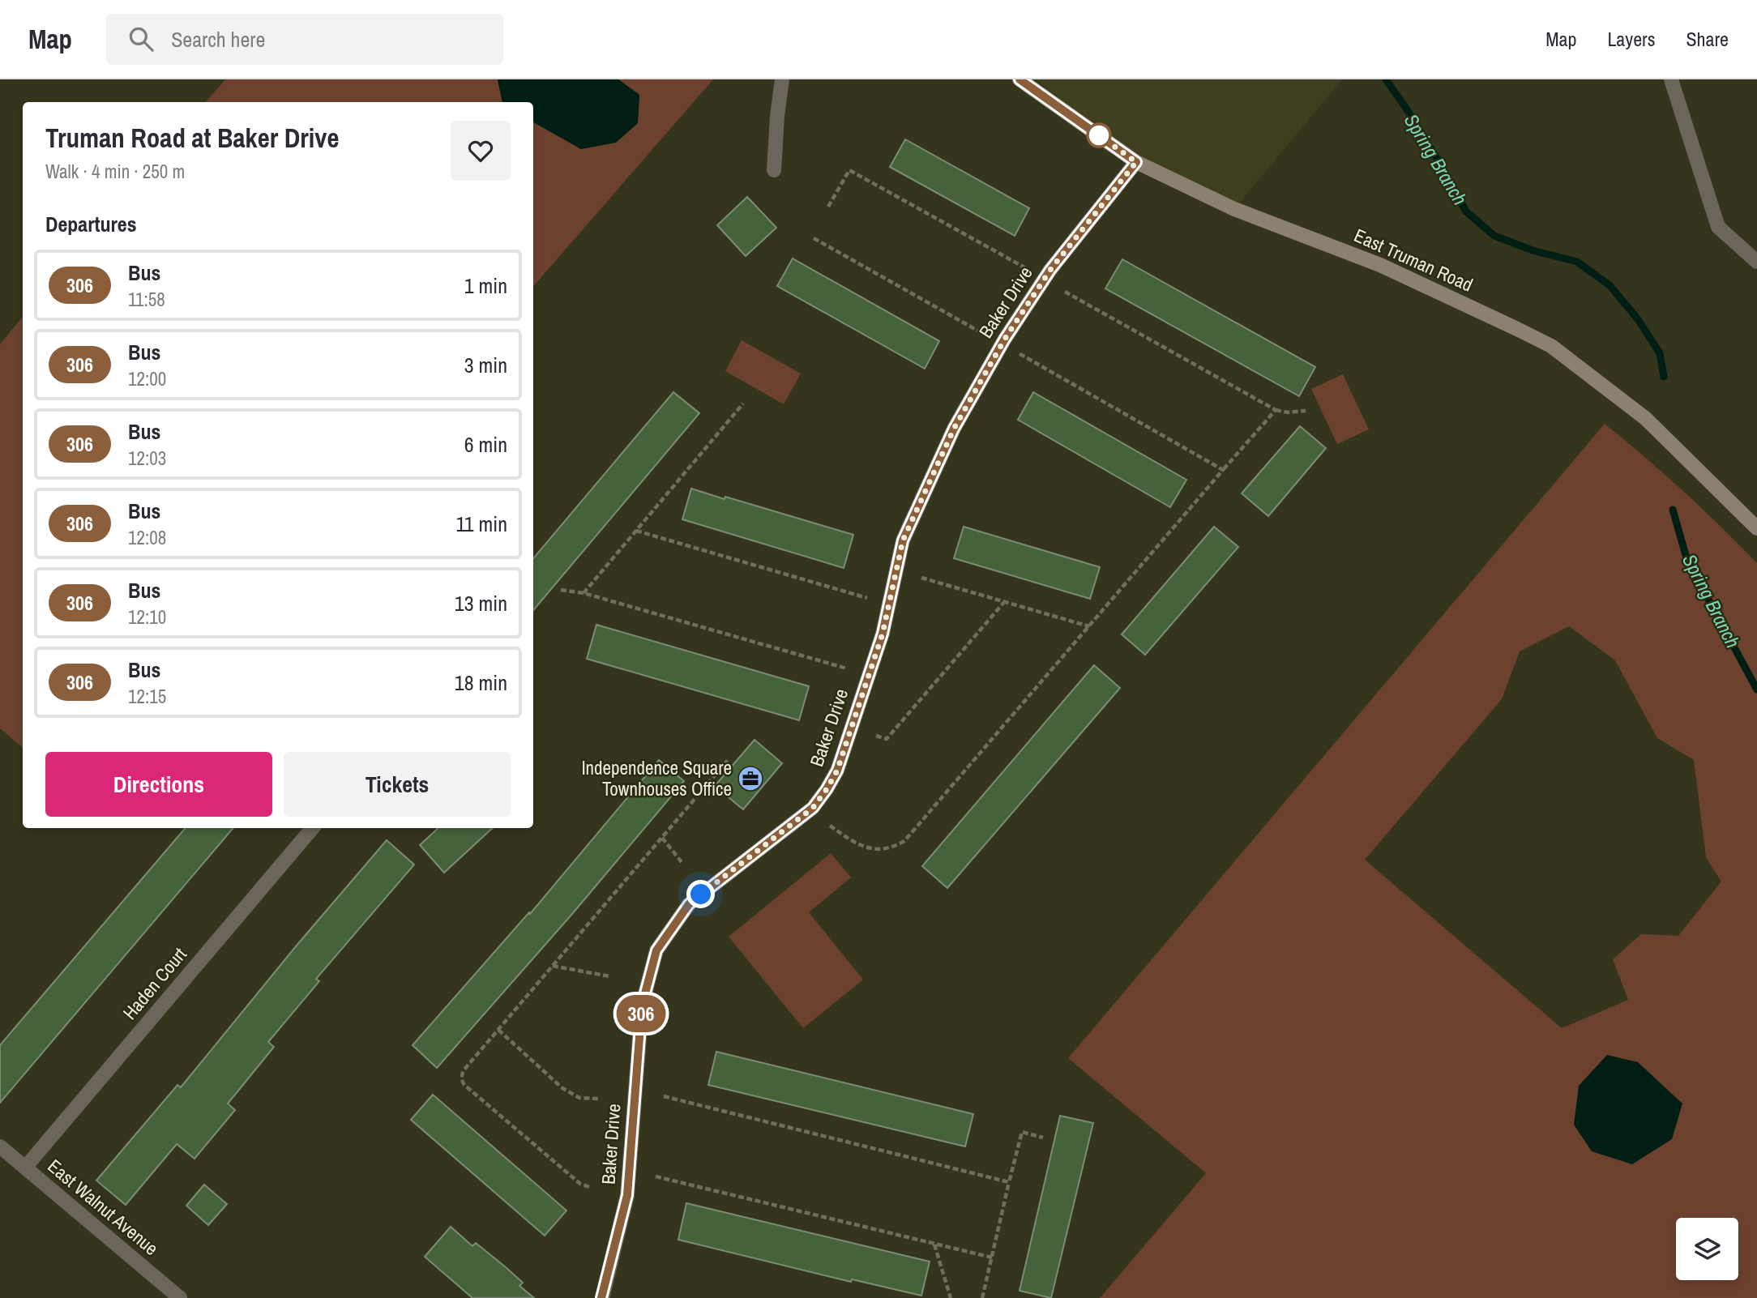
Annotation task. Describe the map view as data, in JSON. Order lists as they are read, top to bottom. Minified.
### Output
{"streets":{"main road":["East Truman Road"],"street":["Baker Drive","Haden Court","East Walnut Avenue"]},"crossings":[["East Truman Road","Baker Drive"],["Haden Court","East Walnut Avenue"]],"water":["Spring Branch"],"places":{"office":["Independence Square Townhouses Office"]},"lines":["bus line 306"],"page":{"header":"Map","search":"Search here","nav":["Map","Layers","Share"],"on_map":"306","heading":[["Truman Road at Baker Drive","Walk · 4 min · 250 m"],"Departures"],"list":[{"mark":"306","name":"Bus","note":"11:58","value":"1 min"},{"mark":"306","name":"Bus","note":"12:00","value":"3 min"},{"mark":"306","name":"Bus","note":"12:03","value":"6 min"},{"mark":"306","name":"Bus","note":"12:08","value":"11 min"},{"mark":"306","name":"Bus","note":"12:10","value":"13 min"},{"mark":"306","name":"Bus","note":"12:15","value":"18 min"}],"buttons":["Directions","Tickets"]}}
